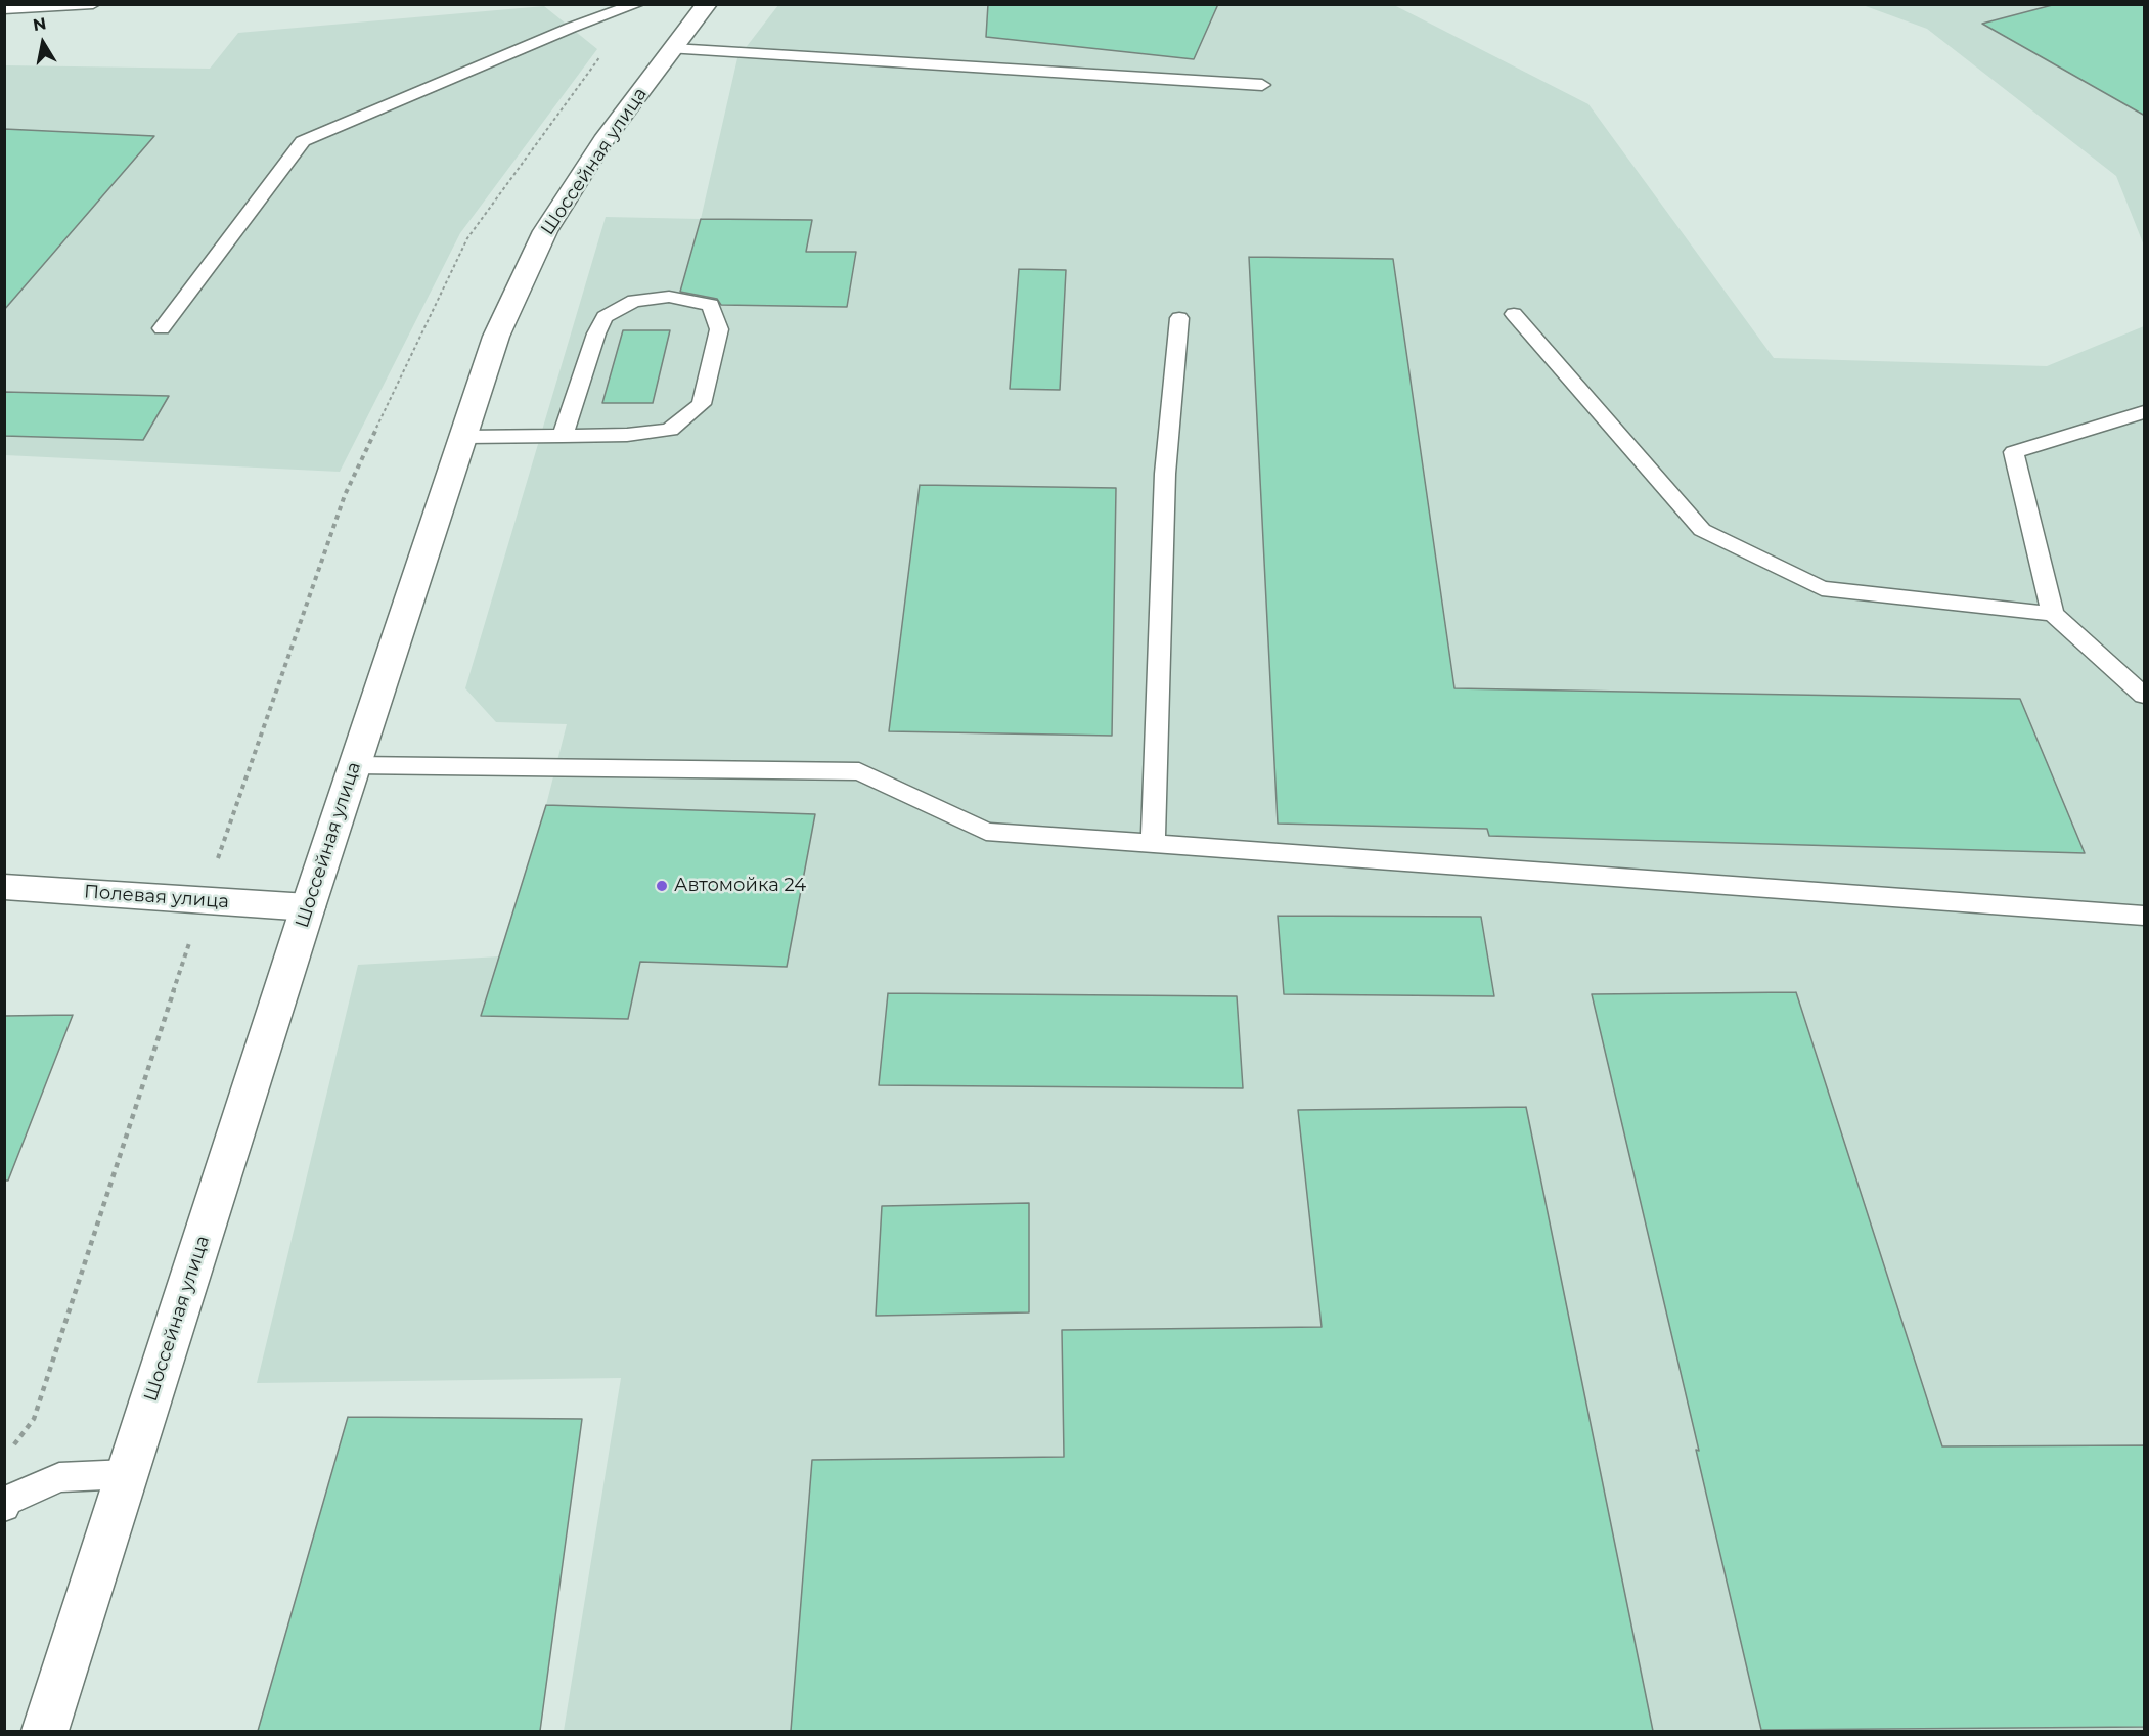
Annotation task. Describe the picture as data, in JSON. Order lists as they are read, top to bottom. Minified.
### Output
{"streets":{"main road":["Шоссейная улица","Полевая улица"]},"crossings":[["Шоссейная улица","Полевая улица"]],"places":["Автомойка 24"],"north":"top"}
